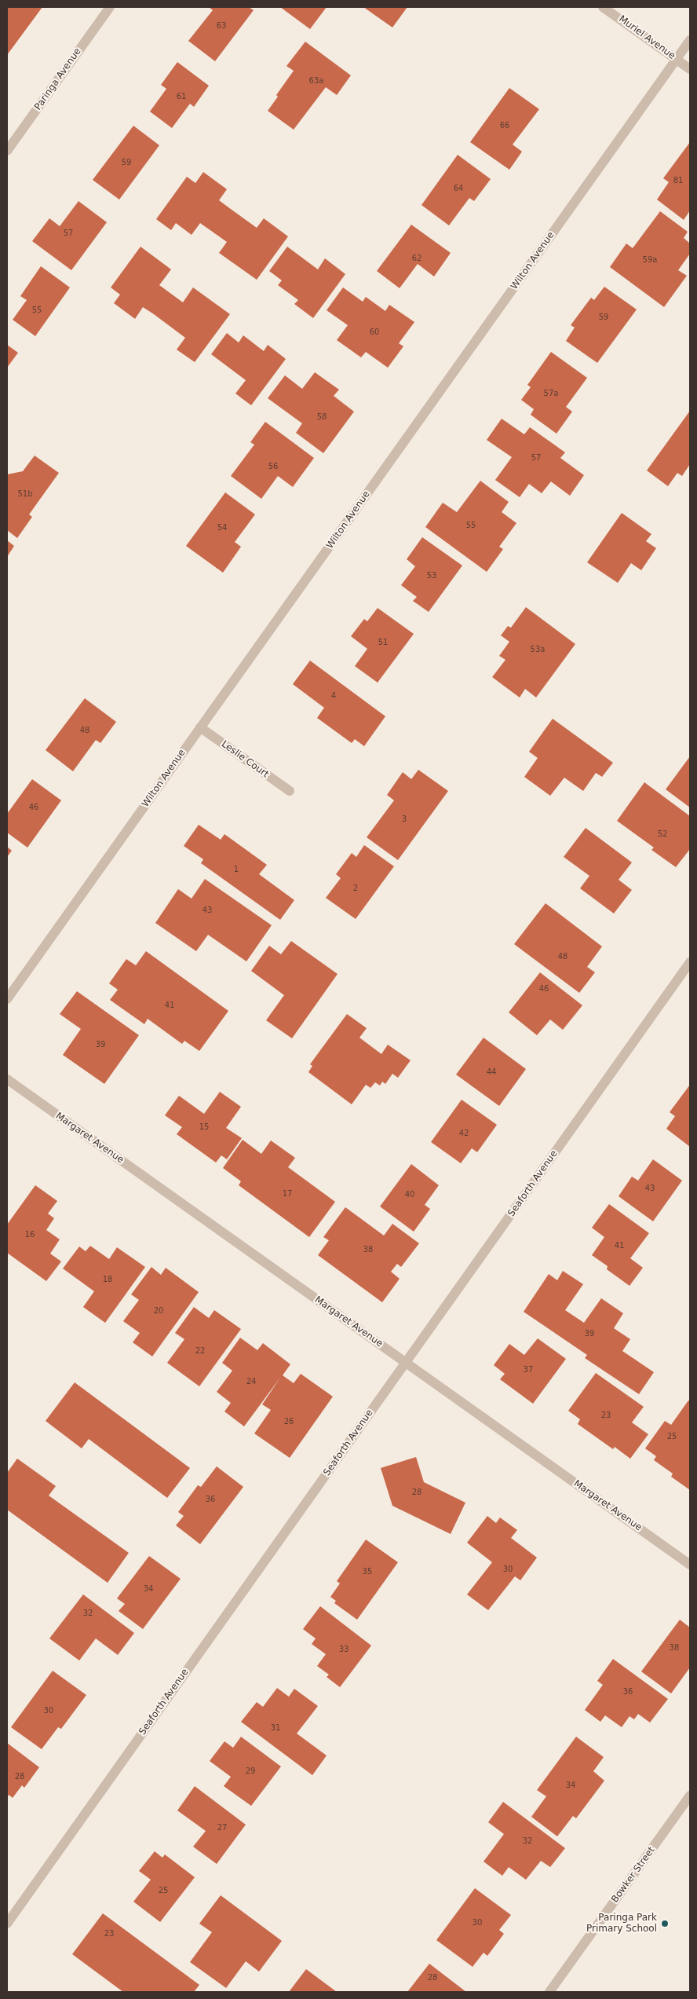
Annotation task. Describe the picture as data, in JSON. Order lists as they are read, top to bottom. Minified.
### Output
{"streets":{"street":["Muriel Avenue","Paringa Avenue","Wilton Avenue","Leslie Court","Margaret Avenue","Seaforth Avenue","Bowker Street"]},"crossings":[["Muriel Avenue","Wilton Avenue"],["Wilton Avenue","Leslie Court"],["Margaret Avenue","Seaforth Avenue"]],"places":["Paringa Park Primary School"],"house_numbers":["63","63a","61","66","59","81","64","57","62","59a","55","59","60","57a","58","57","56","51b","55","54","53","51","53a","4","48","46","3","52","1","2","43","48","46","41","39","44","15","42","43","17","40","16","41","38","18","20","39","22","37","24","23","26","25","28","36","30","35","34","32","38","33","36","30","31","29","28","34","27","32","25","30","23","28"]}
